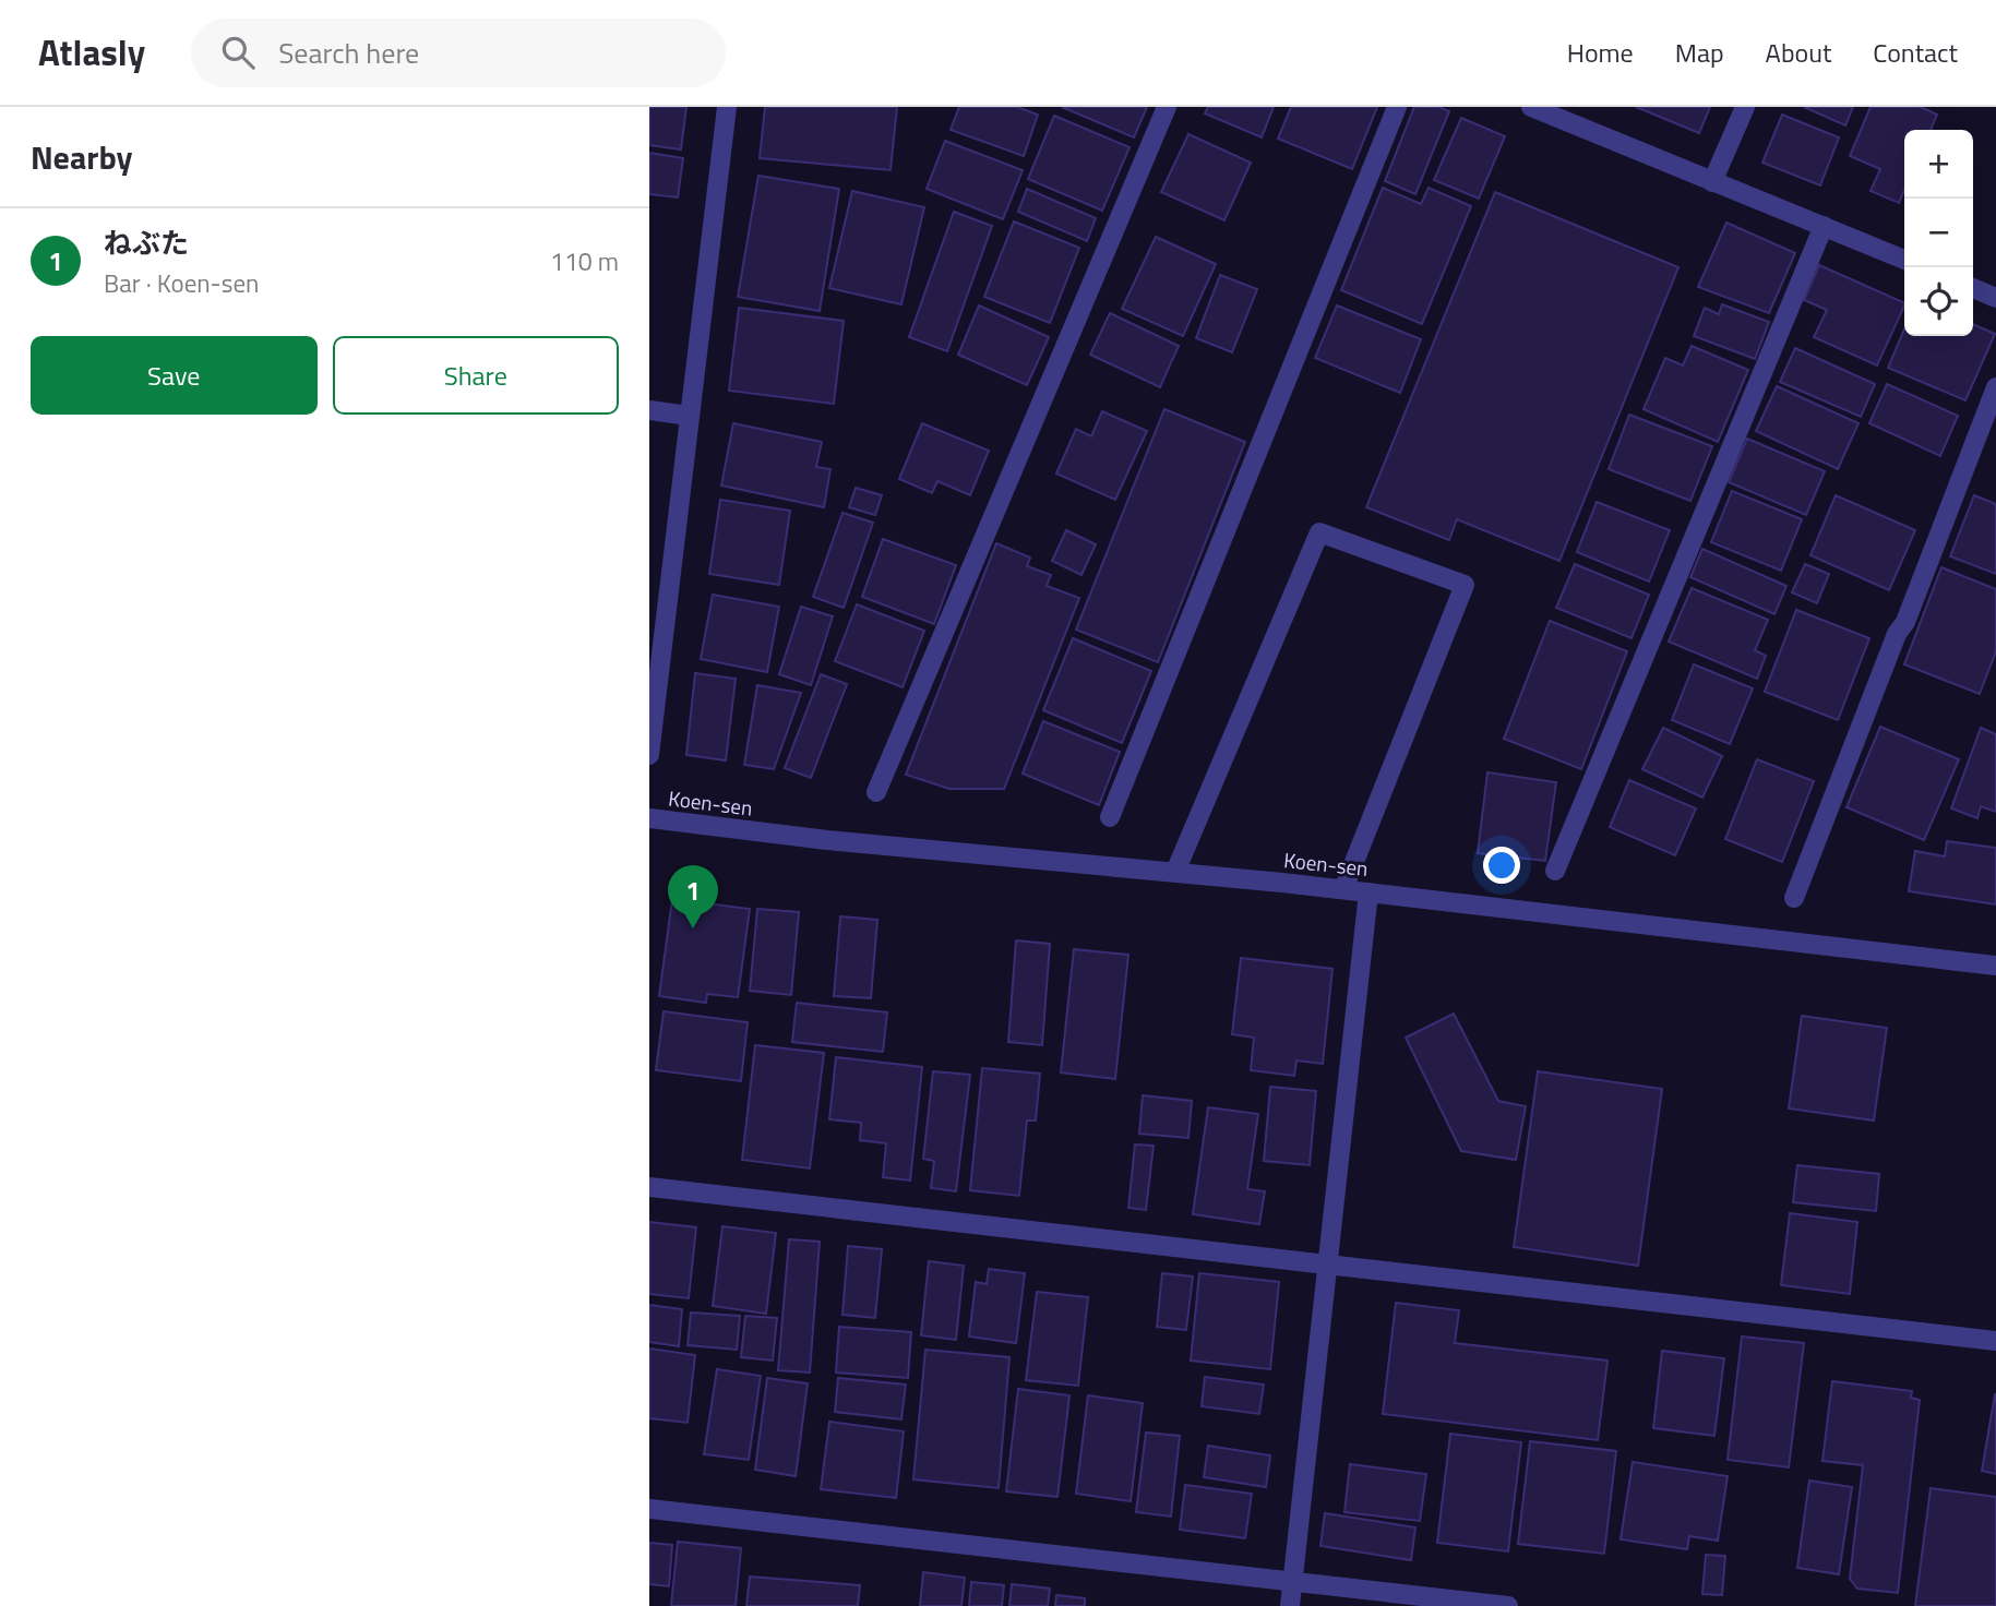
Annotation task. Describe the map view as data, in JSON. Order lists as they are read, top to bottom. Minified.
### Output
{"streets":{"street":["Koen-sen"]},"page":{"header":"Atlasly","search":"Search here","nav":["Home","Map","About","Contact"],"heading":"Nearby","map_buttons":["+","−"],"list":[{"mark":"1","name":"ねぶた","note":"Bar · Koen-sen","value":"110 m"}],"buttons":["Save","Share"],"pins":"1"}}
